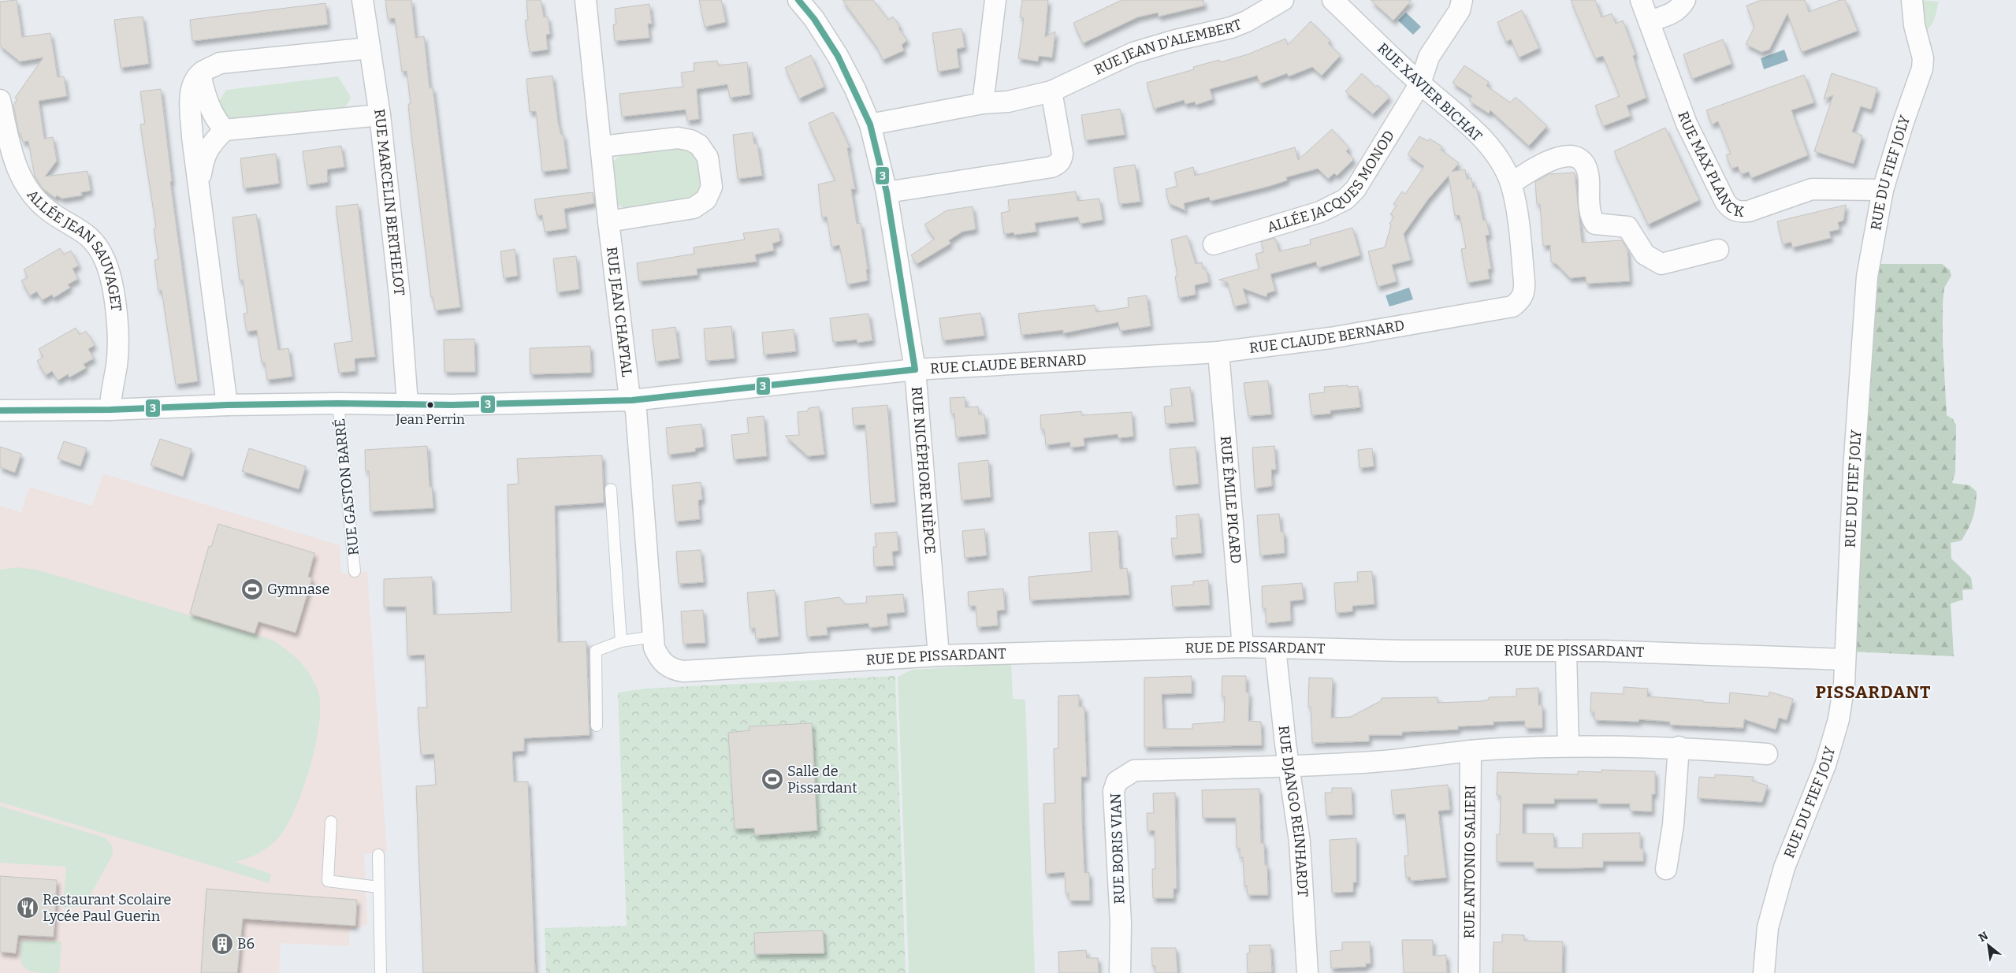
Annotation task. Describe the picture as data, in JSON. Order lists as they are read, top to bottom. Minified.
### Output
{"streets":{"street":["RUE JEAN D'ALEMBERT","RUE XAVIER BICHAT","RUE MAX PLANCK","RUE DU FIEF JOLY","ALLÉE JACQUES MONOD","RUE MARCELIN BERTHELOT","ALLÉE JEAN SAUVAGET","RUE JEAN CHAPTAL","RUE CLAUDE BERNARD","RUE NICÉPHORE NIÈPCE","RUE ÉMILE PICARD","RUE DE PISSARDANT","RUE DJANGO REINHARDT","RUE BORIS VIAN","RUE ANTONIO SALIERI"],"lane":["RUE GASTON BARRÉ"]},"crossings":[["RUE JEAN D'ALEMBERT","RUE NICÉPHORE NIÈPCE"],["RUE XAVIER BICHAT","ALLÉE JACQUES MONOD"],["RUE XAVIER BICHAT","RUE CLAUDE BERNARD"],["RUE MAX PLANCK","RUE DU FIEF JOLY"],["RUE DU FIEF JOLY","RUE DE PISSARDANT"],["RUE MARCELIN BERTHELOT","RUE CLAUDE BERNARD"],["ALLÉE JEAN SAUVAGET","RUE CLAUDE BERNARD"],["RUE JEAN CHAPTAL","RUE CLAUDE BERNARD"],["RUE JEAN CHAPTAL","RUE DE PISSARDANT"],["RUE CLAUDE BERNARD","RUE NICÉPHORE NIÈPCE"],["RUE CLAUDE BERNARD","RUE GASTON BARRÉ"],["RUE CLAUDE BERNARD","RUE ÉMILE PICARD"],["RUE NICÉPHORE NIÈPCE","RUE DE PISSARDANT"],["RUE ÉMILE PICARD","RUE DE PISSARDANT"],["RUE DE PISSARDANT","RUE DJANGO REINHARDT"],["RUE DJANGO REINHARDT","RUE BORIS VIAN"],["RUE BORIS VIAN","RUE ANTONIO SALIERI"]],"districts":["PISSARDANT"],"places":{"other":["Jean Perrin"],"sports":["Gymnase","Salle de Pissardant"],"restaurant":["Restaurant Scolaire Lycée Paul Guerin"],"building":["B6"]},"lines":["transit line 3"],"north":"top left"}
